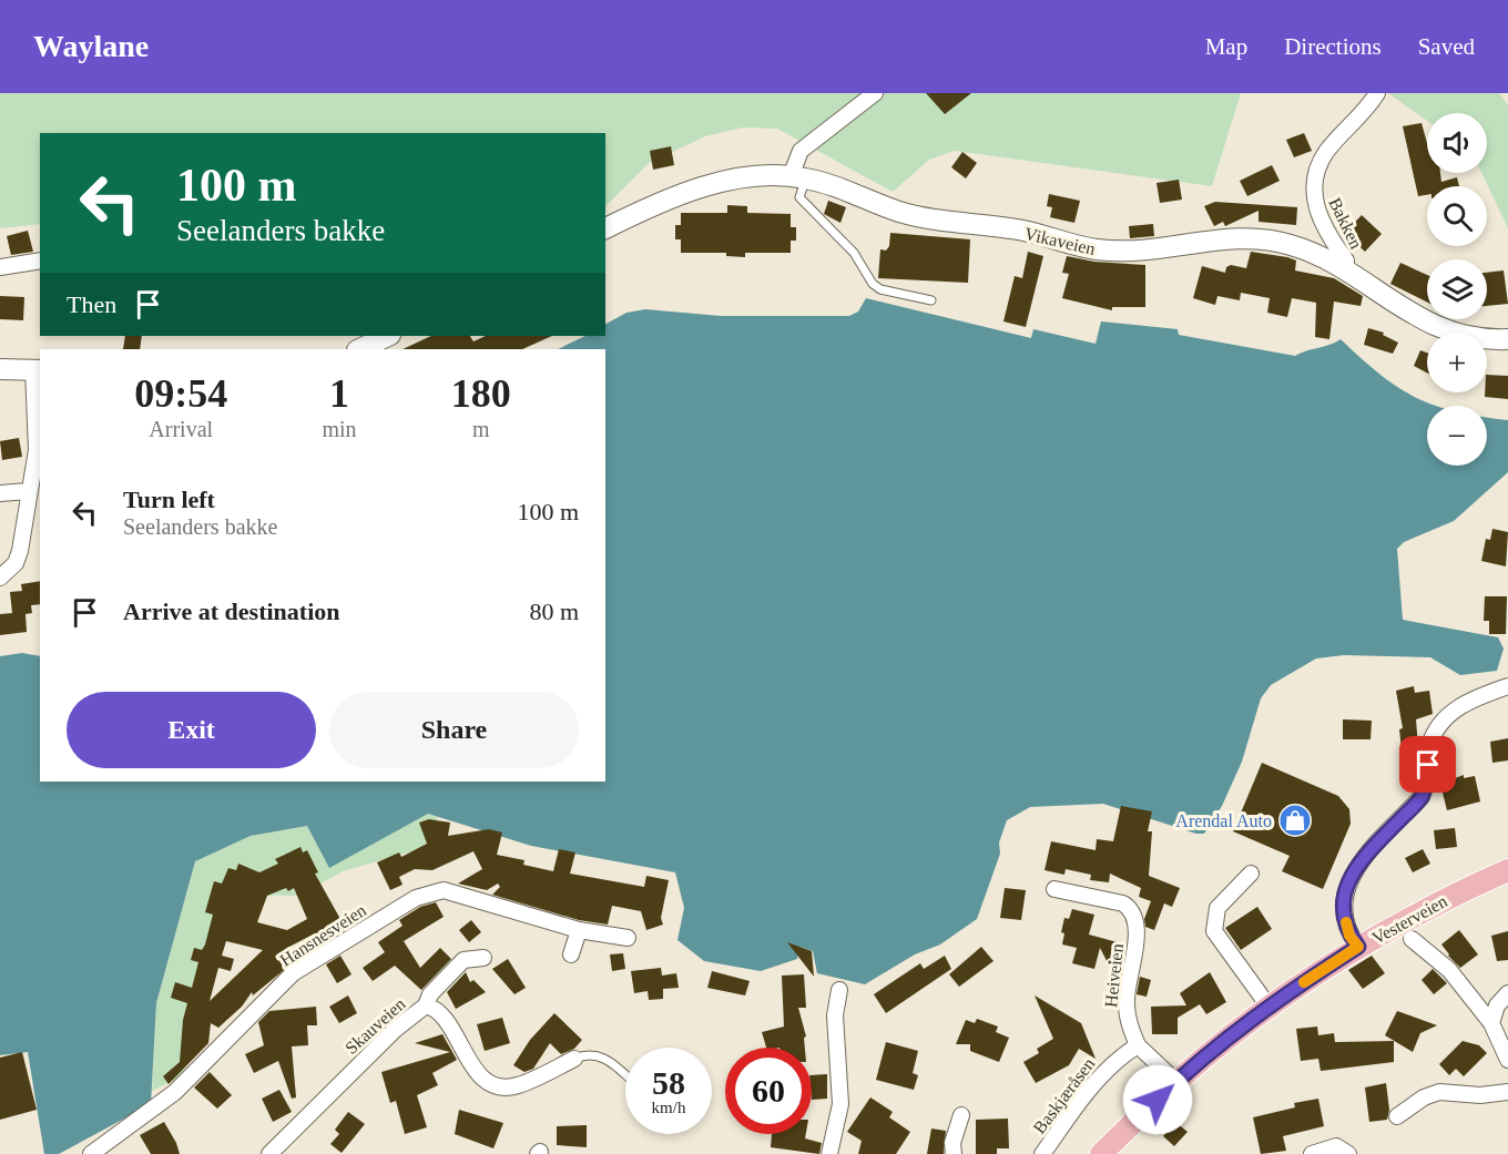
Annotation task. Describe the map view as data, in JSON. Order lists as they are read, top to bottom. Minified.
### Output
{"streets":{"main road":["Vikaveien","Vesterveien"],"street":["Bakken","Hansnesveien","Heiveien","Skauveien","Baskjæråsen"]},"crossings":[["Bakken","Vikaveien"],["Heiveien","Baskjæråsen"]],"places":{"shop":["Arendal Auto"]},"page":{"header":"Waylane","nav":["Map","Directions","Saved"],"map_buttons":["+","−"],"turn":["100 m","Seelanders bakke"],"then":"Then","eta":["09:54","Arrival","1","min","180","m"],"list":[{"name":"Turn left","note":"Seelanders bakke","value":"100 m"},{"name":"Arrive at destination","value":"80 m"}],"buttons":["Exit","Share"],"speed":"58 km/h","limit":"60"}}
